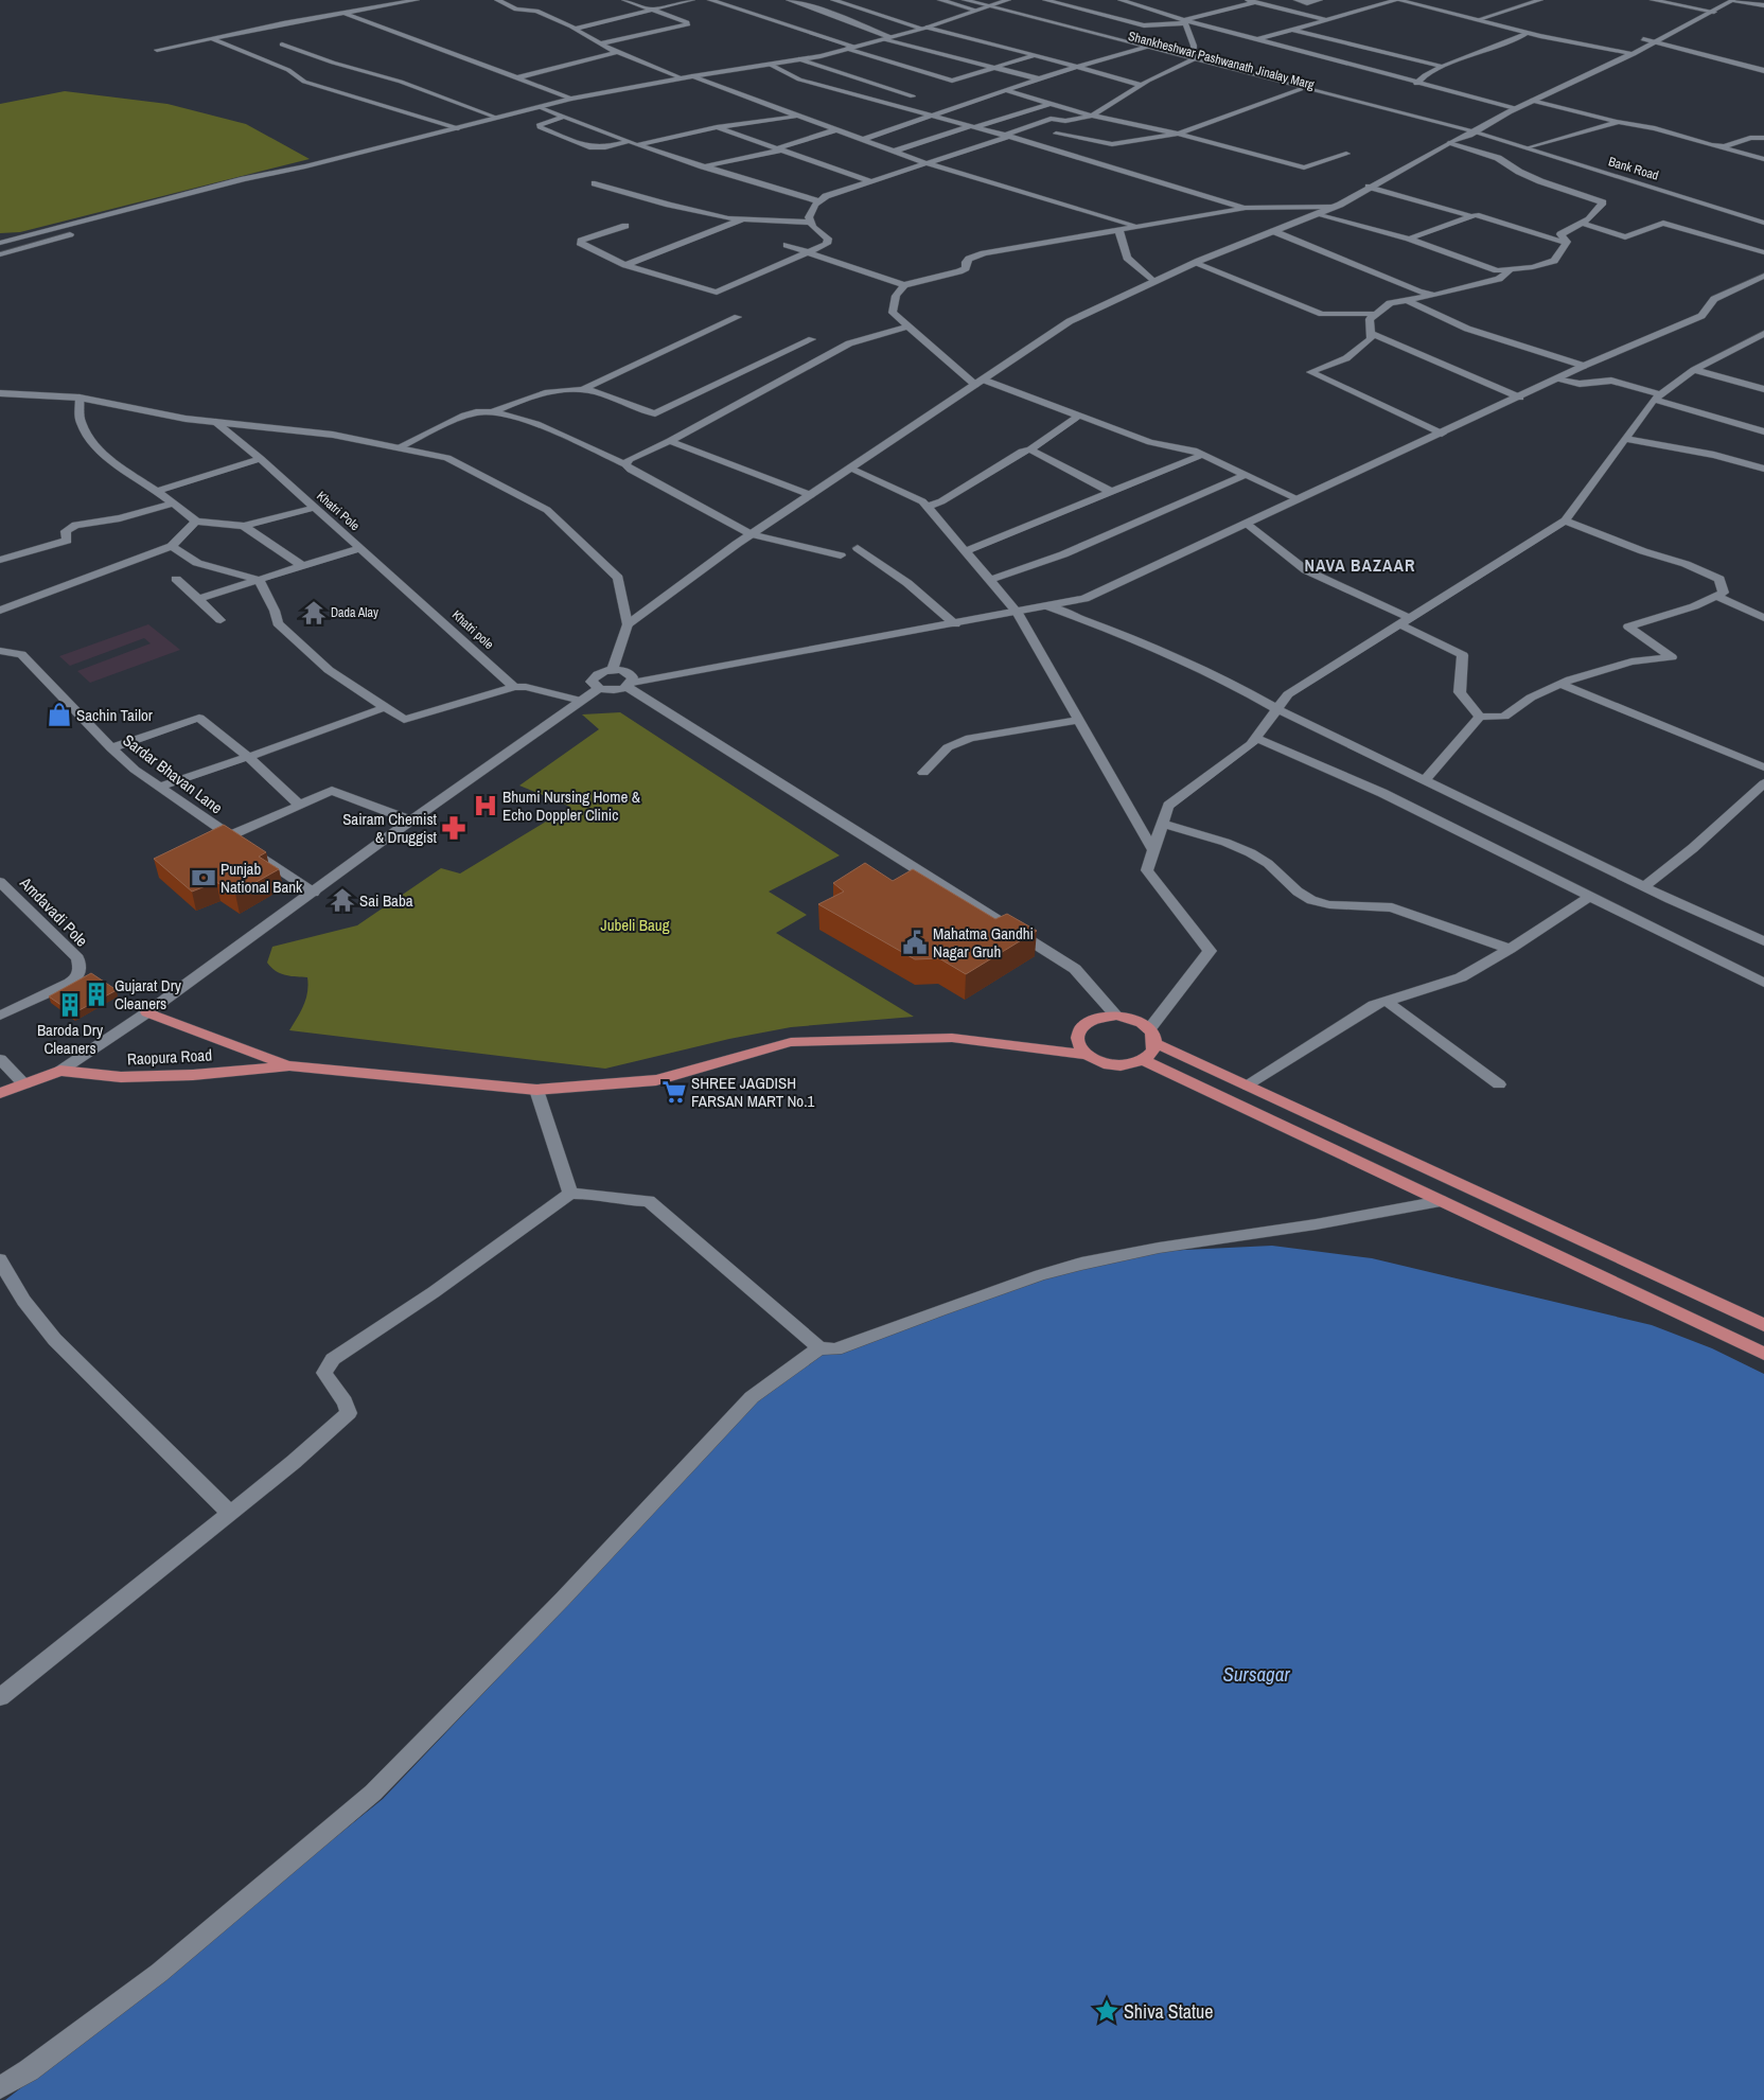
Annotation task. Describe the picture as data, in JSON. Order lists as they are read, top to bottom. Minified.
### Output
{"streets":{"main road":["Raopura Road"],"street":["Shankheshwar Pashwanath Jinalay Marg","Bank Road","Khatri Pole","Khatri pole","Sardar Bhavan Lane","Amdavadi Pole"]},"crossings":[["Khatri Pole","Khatri pole"]],"districts":["NAVA BAZAAR"],"water":["Sursagar"],"parks":["Jubeli Baug"],"places":{"temple":["Dada Alay","Sai Baba"],"shop":["Sachin Tailor"],"hospital":["Bhumi Nursing Home & Echo Doppler Clinic"],"pharmacy":["Sairam Chemist & Druggist"],"bank":["Punjab National Bank"],"public building":["Mahatma Gandhi Nagar Gruh"],"building":["Gujarat Dry Cleaners","Baroda Dry Cleaners"],"supermarket":["SHREE JAGDISH FARSAN MART No.1"],"place":["Shiva Statue"]}}
